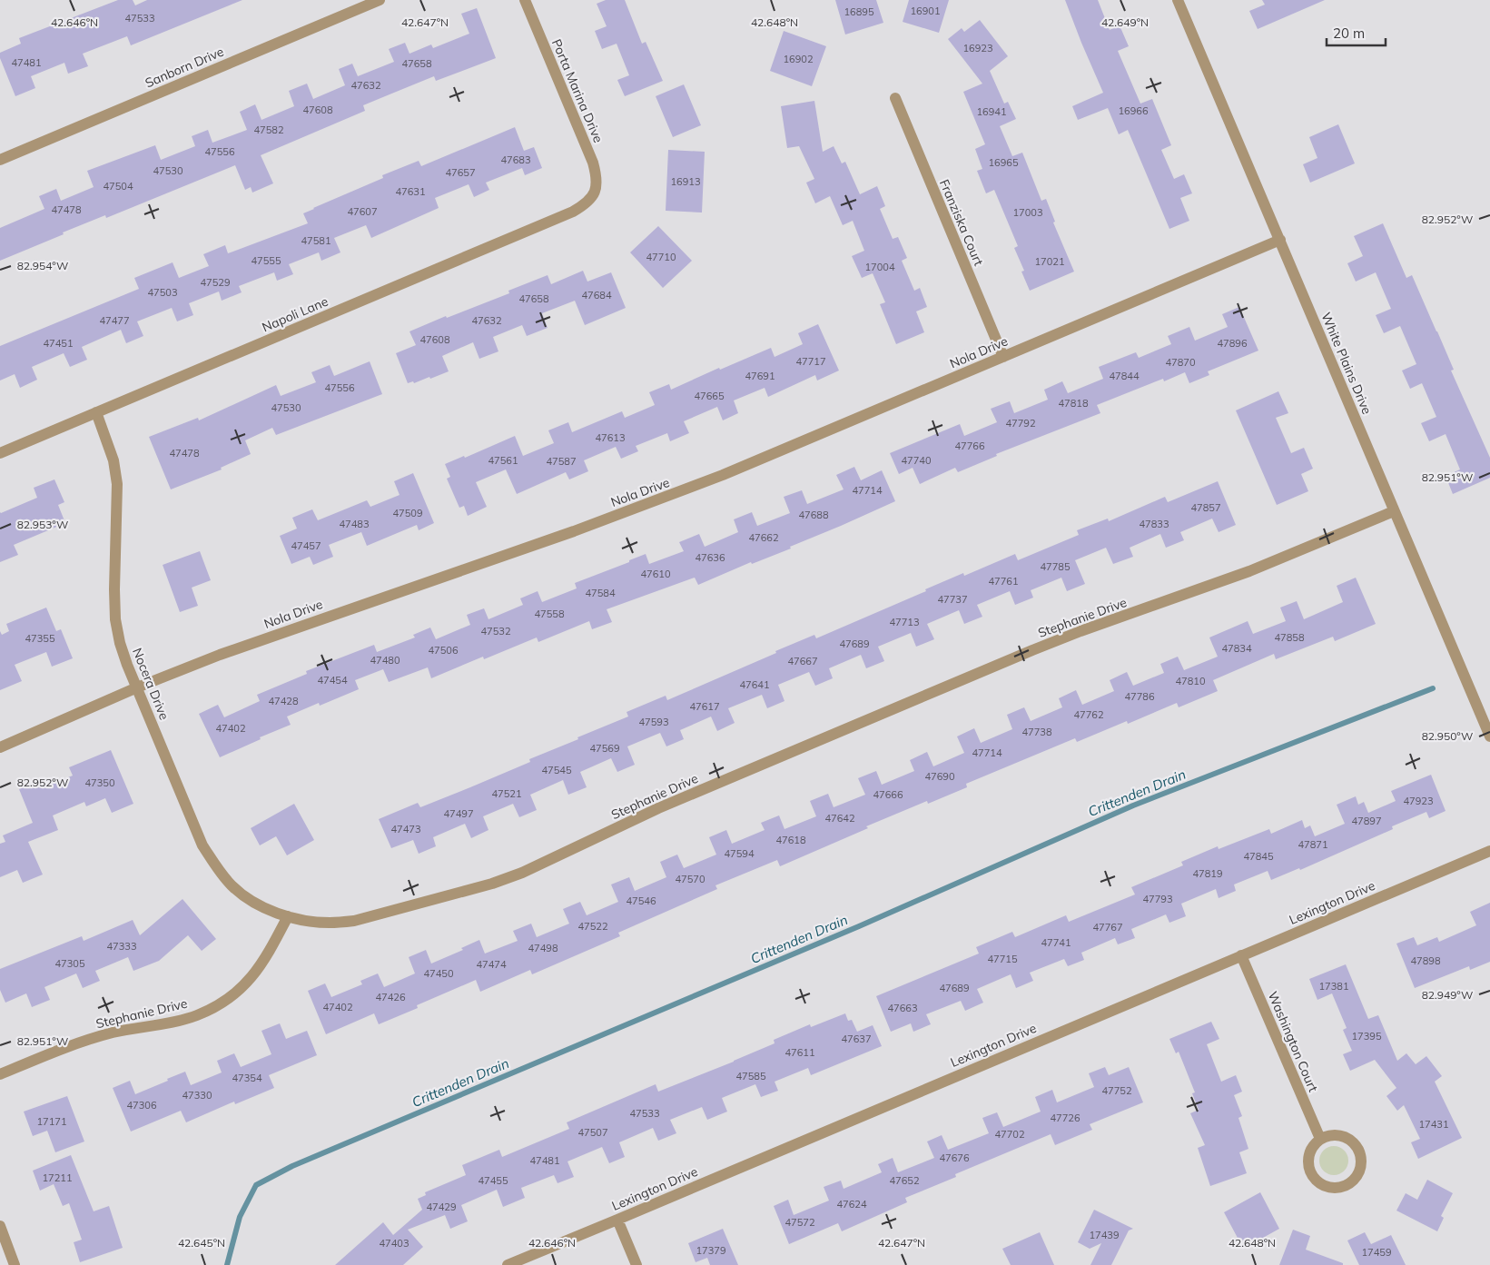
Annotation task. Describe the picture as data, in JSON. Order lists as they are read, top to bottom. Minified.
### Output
{"streets":{"street":["Sanborn Drive","Porta Marina Drive","Franziska Court","Napoli Lane","Nola Drive","White Plains Drive","Stephanie Drive","Nocera Drive","Lexington Drive","Washington Court"]},"crossings":[["Porta Marina Drive","Napoli Lane"],["Franziska Court","Nola Drive"],["Napoli Lane","Nocera Drive"],["Nola Drive","White Plains Drive"],["Nola Drive","Nocera Drive"],["White Plains Drive","Stephanie Drive"],["Stephanie Drive","Nocera Drive"],["Lexington Drive","Washington Court"]],"water":["Crittenden Drain"],"house_numbers":["16901","16895","47533","16923","16902","47481","47658","47632","47608","16966","16941","47582","47556","47683","16965","47530","47657","16913","47504","47631","47478","47607","17003","47581","47710","47555","17021","17004","47529","47503","47684","47658","47477","47632","47608","47451","47896","47717","47870","47691","47844","47556","47665","47818","47530","47792","47613","47766","47478","47561","47740","47587","47714","47857","47509","47688","47483","47833","47662","47457","47636","47785","47610","47761","47584","47737","47558","47713","47532","47858","47355","47689","47834","47506","47480","47667","47454","47810","47641","47786","47428","47617","47762","47593","47402","47738","47569","47714","47545","47690","47350","47521","47666","47923","47497","47642","47897","47473","47618","47871","47594","47845","47819","47570","47793","47546","47522","47767","47741","47333","47498","47715","47898","47305","47474","47450","17381","47689","47426","47402","47663","17395","47637","47611","47585","47354","47752","47330","47306","47533","47726","17171","17431","47507","47702","47676","47481","17211","47455","47652","47624","47429","47572","17439","47403","17379","17459"],"scale_bar":"20 m","coordinates":["42.646°N","42.647°N","42.648°N","42.649°N","82.952°W","82.954°W","82.951°W","82.953°W","82.950°W","82.949°W","42.645°N"]}
